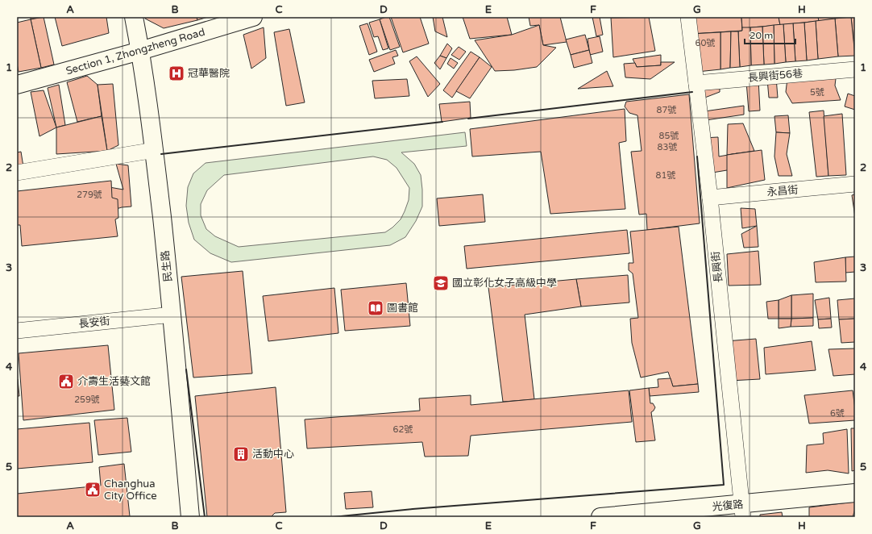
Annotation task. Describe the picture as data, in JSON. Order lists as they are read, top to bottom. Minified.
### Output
{"streets":{"street":["Section 1, Zhongzheng Road","長興街56巷","永昌街","民生路","長興街","長安街","光復路"]},"crossings":[["Section 1, Zhongzheng Road","民生路"],["長興街56巷","長興街"],["永昌街","長興街"],["民生路","長安街"],["長興街","光復路"]],"places":{"hospital":["冠華醫院"],"school or university":["國立彰化女子高級中學"],"library":["圖書館"],"public building":["介壽生活藝文館","Changhua City Office"],"building":["活動中心"]},"house_numbers":["60號","5號","87號","85號","83號","81號","279號","259號","6號","62號"],"scale_bar":"20 m","grid":{"columns":["A","B","C","D","E","F","G","H"],"rows":["1","2","3","4","5"]}}
